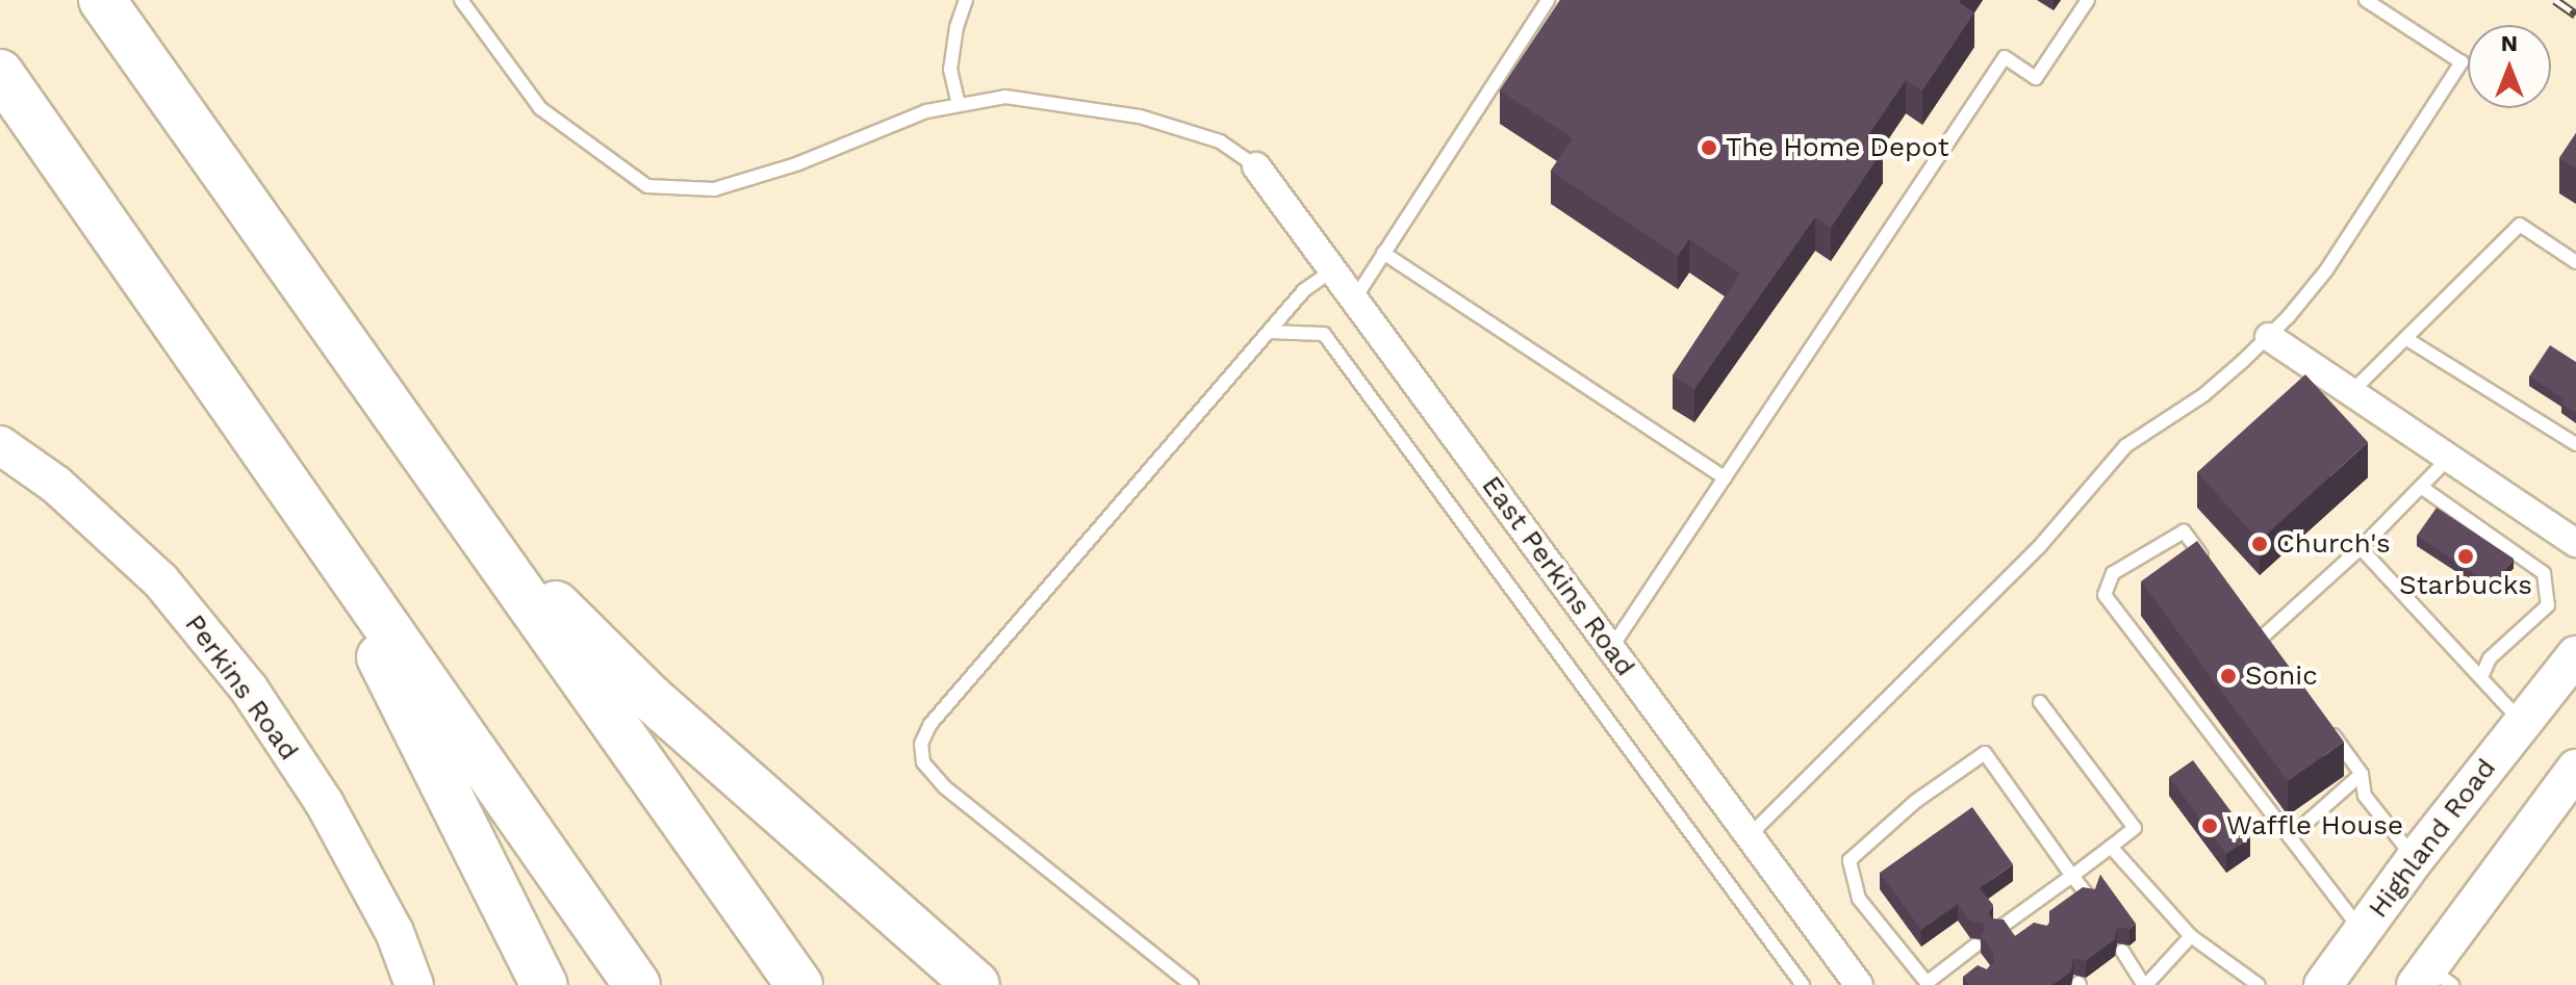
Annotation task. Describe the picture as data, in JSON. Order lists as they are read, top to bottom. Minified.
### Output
{"streets":{"main road":["Perkins Road","Highland Road"],"street":["East Perkins Road"]},"places":["The Home Depot","Church's","Starbucks","Sonic","Waffle House"],"north":"top"}
